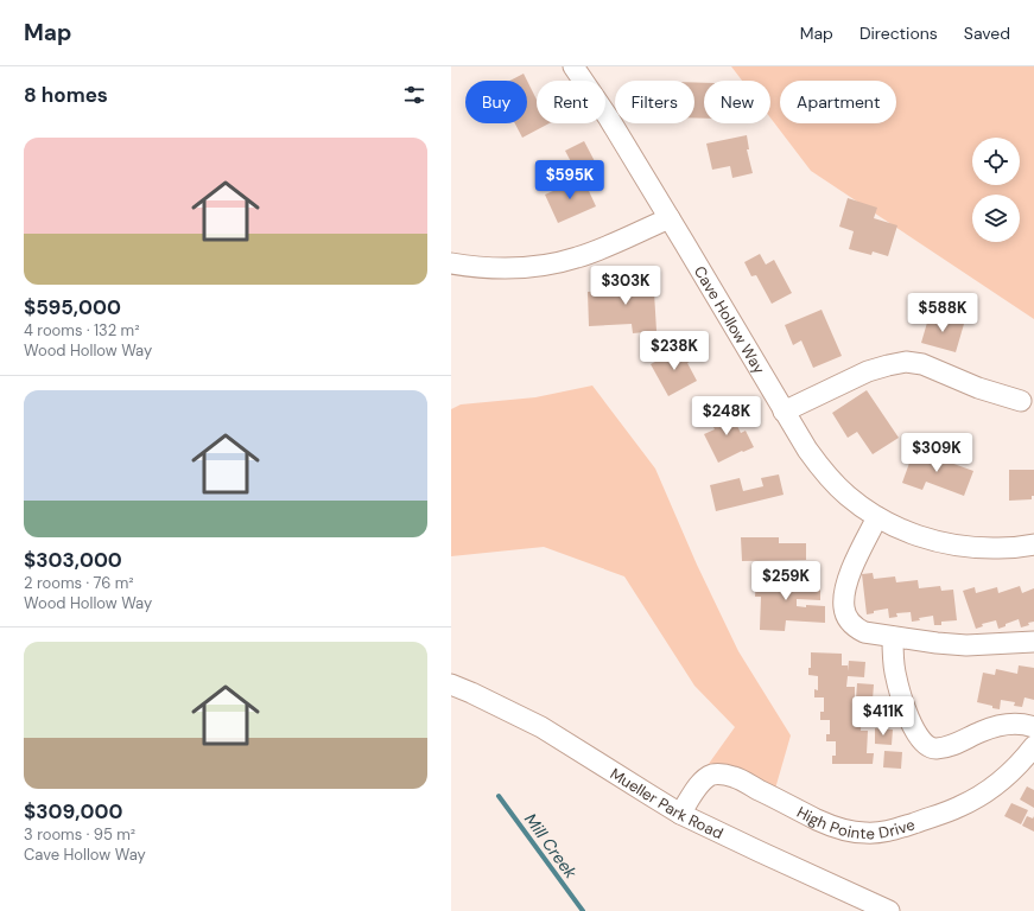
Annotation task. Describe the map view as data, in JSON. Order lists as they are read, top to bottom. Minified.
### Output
{"streets":{"street":["Cave Hollow Way","Mueller Park Road","High Pointe Drive"]},"crossings":[["Mueller Park Road","High Pointe Drive"]],"water":["Mill Creek"],"page":{"header":"Map","nav":["Map","Directions","Saved"],"heading":"8 homes","chip":["Buy","Rent","Filters","New","Apartment"],"list":[{"name":"$595,000","note":"4 rooms · 132 m² · Wood Hollow Way"},{"name":"$303,000","note":"2 rooms · 76 m² · Wood Hollow Way"},{"name":"$309,000","note":"3 rooms · 95 m² · Cave Hollow Way"}],"price":["$595K","$303K","$588K","$238K","$248K","$309K","$259K","$411K"]}}
